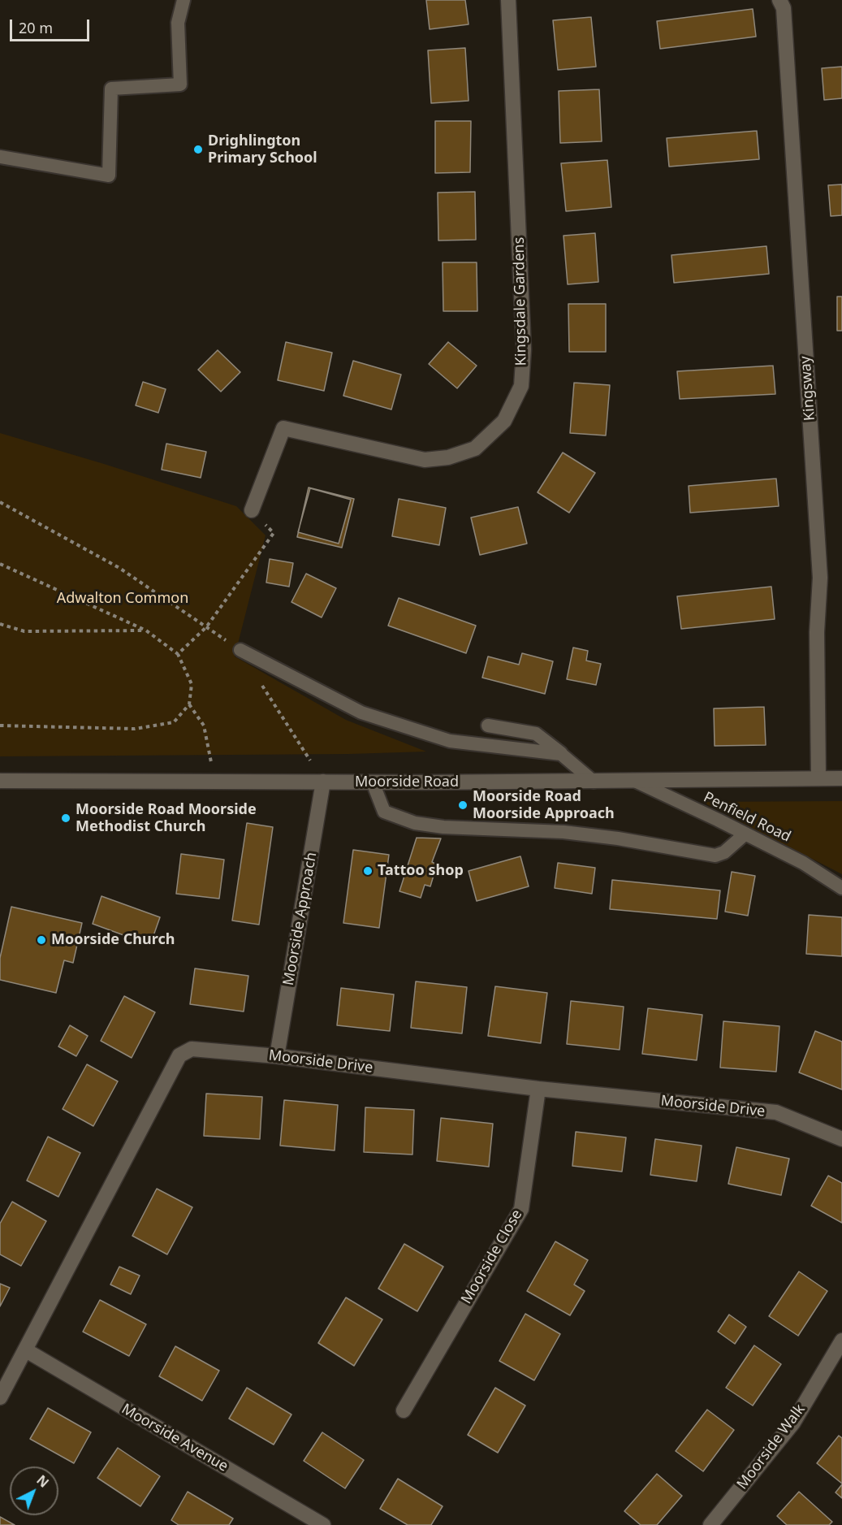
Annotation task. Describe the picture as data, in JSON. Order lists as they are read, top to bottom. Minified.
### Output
{"streets":{"street":["Kingsdale Gardens","Kingsway","Moorside Road","Moorside Approach","Moorside Drive","Moorside Close","Moorside Avenue","Moorside Walk"],"lane":["Penfield Road"]},"crossings":[["Kingsway","Moorside Road"],["Moorside Road","Penfield Road"],["Moorside Road","Moorside Approach"],["Moorside Approach","Moorside Drive"],["Moorside Drive","Moorside Close"],["Moorside Drive","Moorside Avenue"]],"parks":["Adwalton Common"],"places":["Drighlington Primary School","Moorside Road Moorside Approach","Moorside Road Moorside Methodist Church","Tattoo shop","Moorside Church"],"scale_bar":"20 m","north":"top right"}
